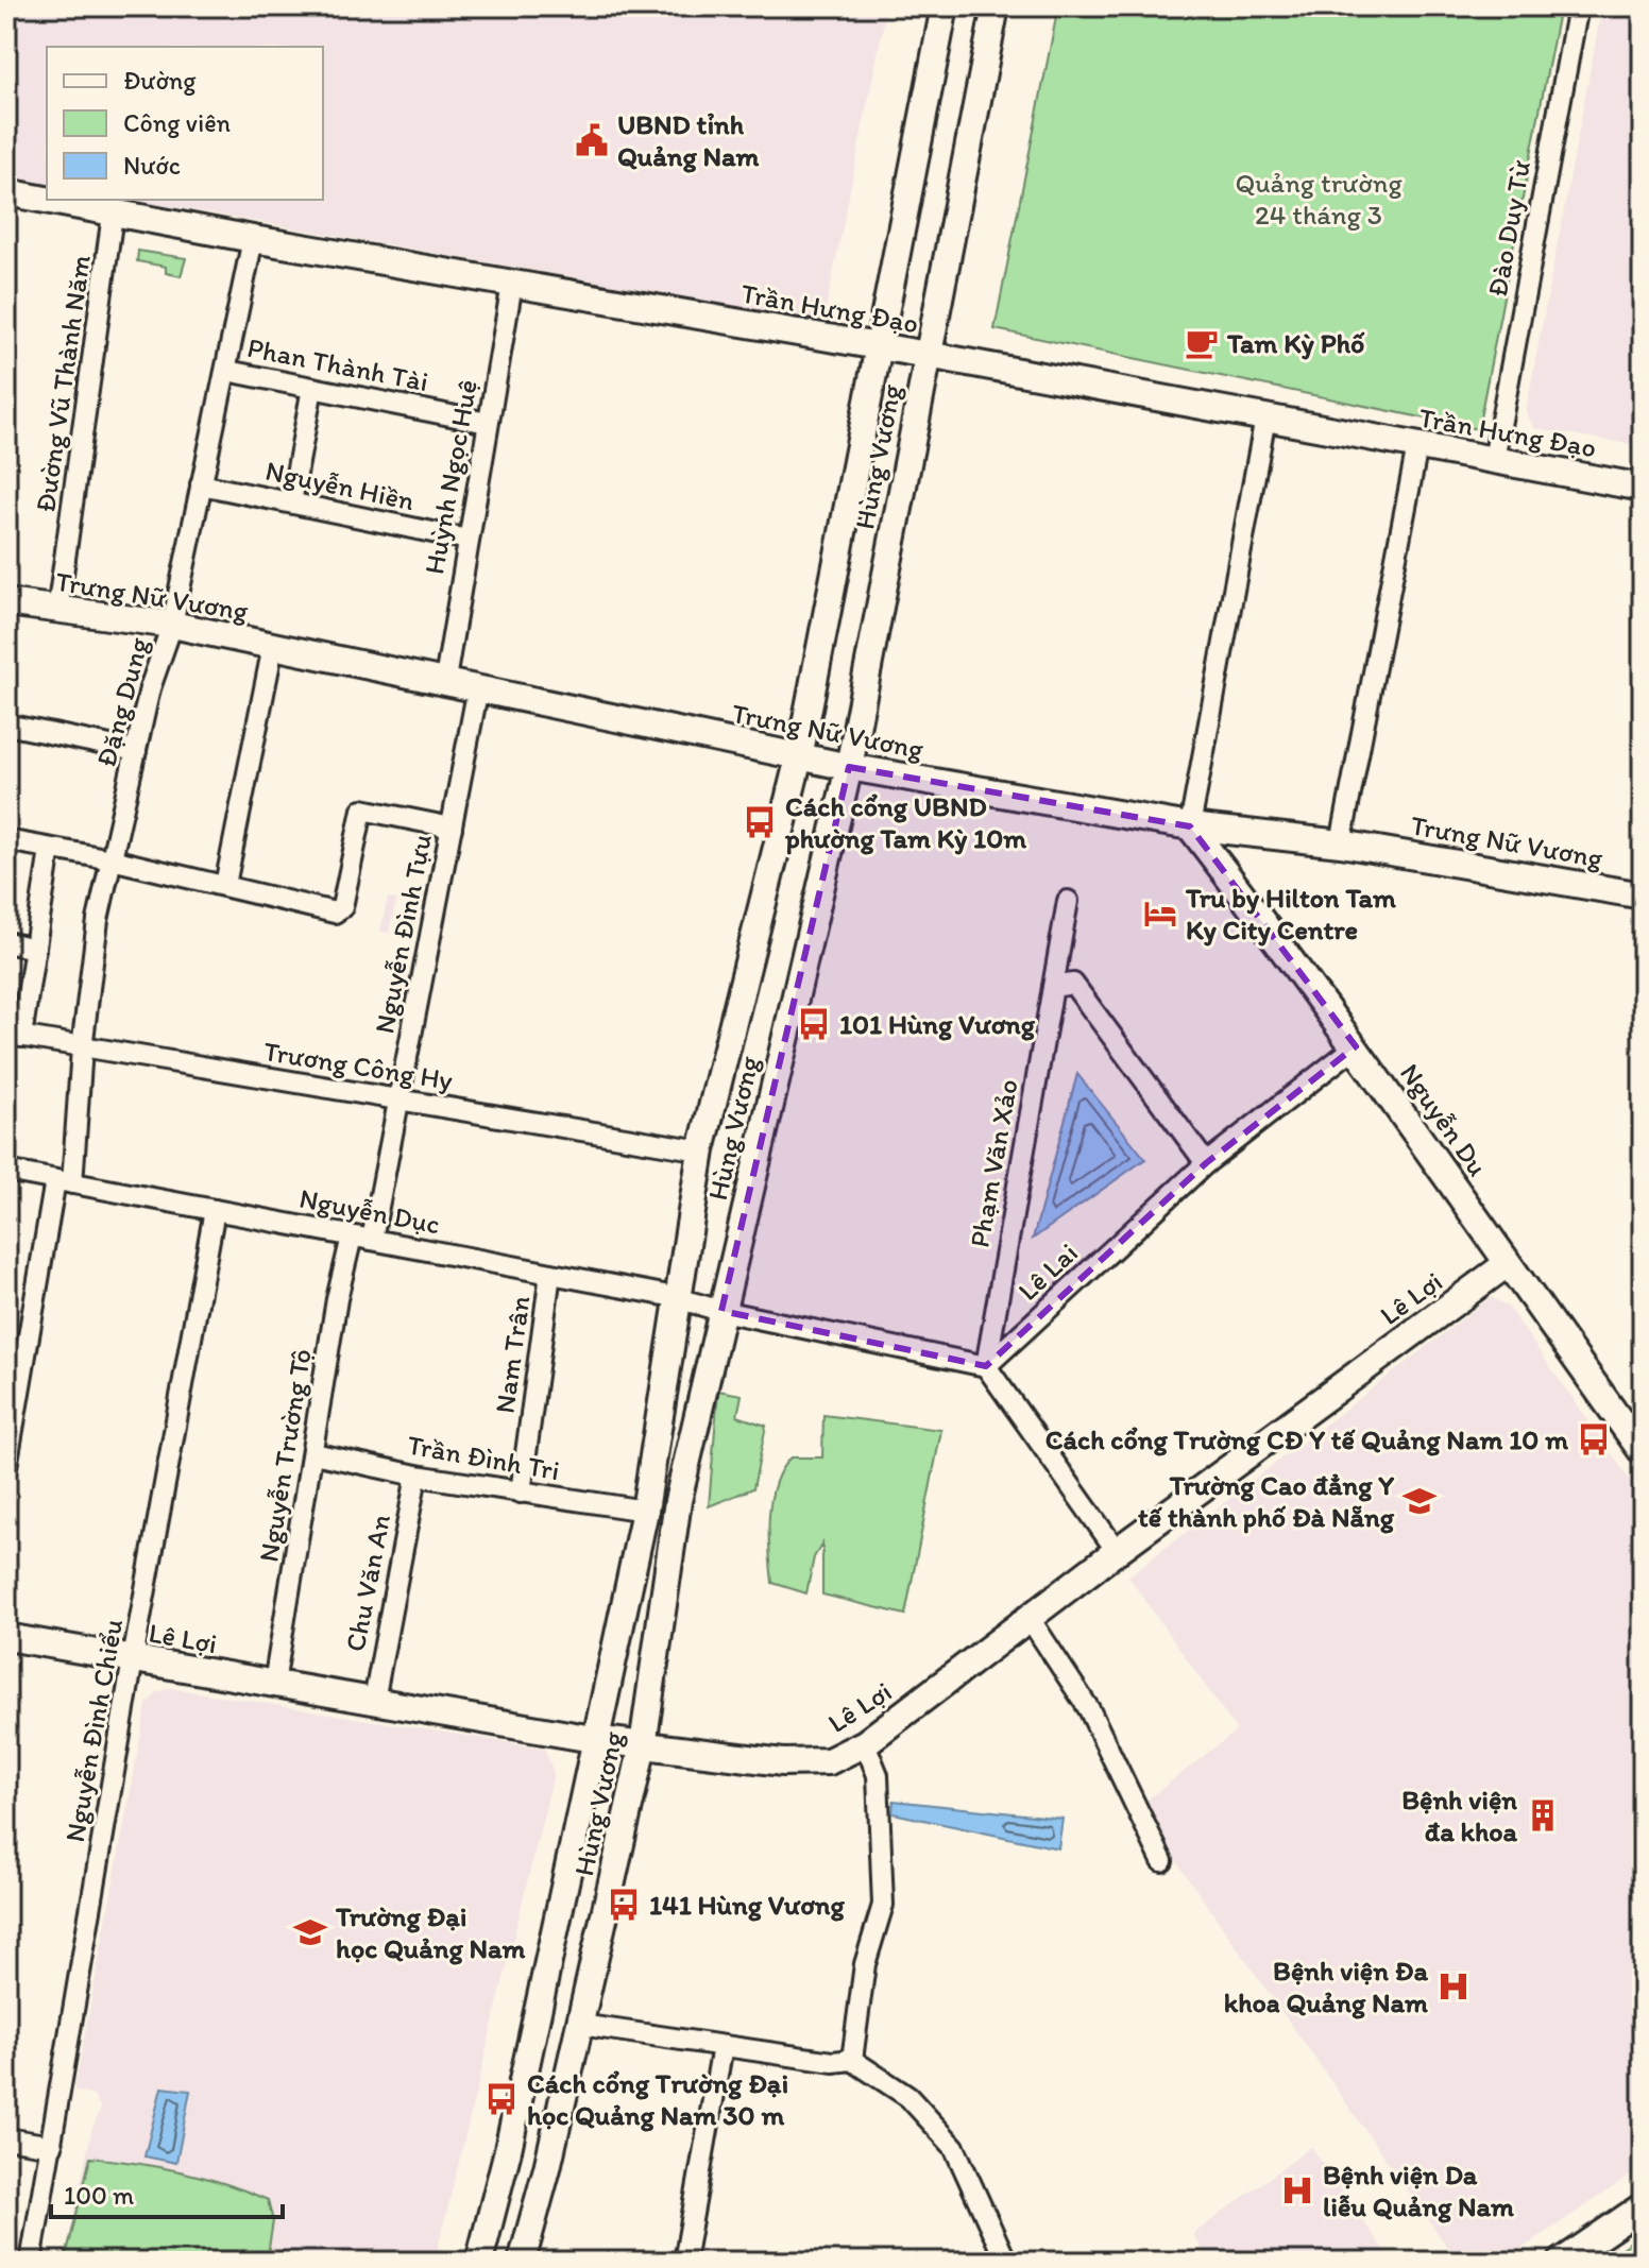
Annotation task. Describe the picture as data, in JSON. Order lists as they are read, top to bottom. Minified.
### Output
{"streets":{"street":["Đào Duy Từ","Trần Hưng Đạo","Phan Thành Tài","Đường Vũ Thành Năm","Hùng Vương","Huỳnh Ngọc Huệ","Nguyễn Hiền","Trưng Nữ Vương","Đặng Dung","Nguyễn Đình Tựu","Trương Công Hy","Nguyễn Du","Phạm Văn Xảo","Nguyễn Dục","Lê Lai","Lê Lợi","Nam Trân","Nguyễn Trường Tộ","Trần Đình Tri","Chu Văn An","Nguyễn Đình Chiểu"]},"crossings":[["Đào Duy Từ","Trần Hưng Đạo"],["Trần Hưng Đạo","Đường Vũ Thành Năm"],["Trần Hưng Đạo","Hùng Vương"],["Trần Hưng Đạo","Huỳnh Ngọc Huệ"],["Trần Hưng Đạo","Đặng Dung"],["Phan Thành Tài","Huỳnh Ngọc Huệ"],["Phan Thành Tài","Đặng Dung"],["Đường Vũ Thành Năm","Trưng Nữ Vương"],["Hùng Vương","Trưng Nữ Vương"],["Hùng Vương","Trương Công Hy"],["Hùng Vương","Nguyễn Dục"],["Hùng Vương","Lê Lợi"],["Hùng Vương","Trần Đình Tri"],["Huỳnh Ngọc Huệ","Nguyễn Hiền"],["Huỳnh Ngọc Huệ","Trưng Nữ Vương"],["Nguyễn Hiền","Đặng Dung"],["Trưng Nữ Vương","Đặng Dung"],["Trưng Nữ Vương","Nguyễn Đình Tựu"],["Trưng Nữ Vương","Nguyễn Du"],["Đặng Dung","Trương Công Hy"],["Đặng Dung","Nguyễn Dục"],["Nguyễn Đình Tựu","Trương Công Hy"],["Nguyễn Đình Tựu","Nguyễn Dục"],["Nguyễn Đình Tựu","Nguyễn Trường Tộ"],["Nguyễn Du","Lê Lai"],["Nguyễn Du","Lê Lợi"],["Phạm Văn Xảo","Lê Lai"],["Nguyễn Dục","Nam Trân"],["Nguyễn Dục","Nguyễn Trường Tộ"],["Nguyễn Dục","Nguyễn Đình Chiểu"],["Lê Lợi","Nguyễn Trường Tộ"],["Lê Lợi","Chu Văn An"],["Lê Lợi","Nguyễn Đình Chiểu"],["Nam Trân","Trần Đình Tri"],["Nguyễn Trường Tộ","Trần Đình Tri"],["Trần Đình Tri","Chu Văn An"]],"parks":["Quảng trường 24 tháng 3"],"places":{"public building":["UBND tỉnh Quảng Nam"],"cafe":["Tam Kỳ Phố"],"bus stop":["Cách cổng UBND phường Tam Kỳ 10m","101 Hùng Vương","Cách cổng Trường CĐ Y tế Quảng Nam 10 m","141 Hùng Vương","Cách cổng Trường Đại học Quảng Nam 30 m"],"hotel":["Tru by Hilton Tam Ky City Centre"],"school or university":["Trường Cao đẳng Y tế thành phố Đà Nẵng","Trường Đại học Quảng Nam"],"building":["Bệnh viện đa khoa"],"hospital":["Bệnh viện Đa khoa Quảng Nam","Bệnh viện Da liễu Quảng Nam"]},"legend":["Đường","Công viên","Nước"],"scale_bar":"100 m"}
